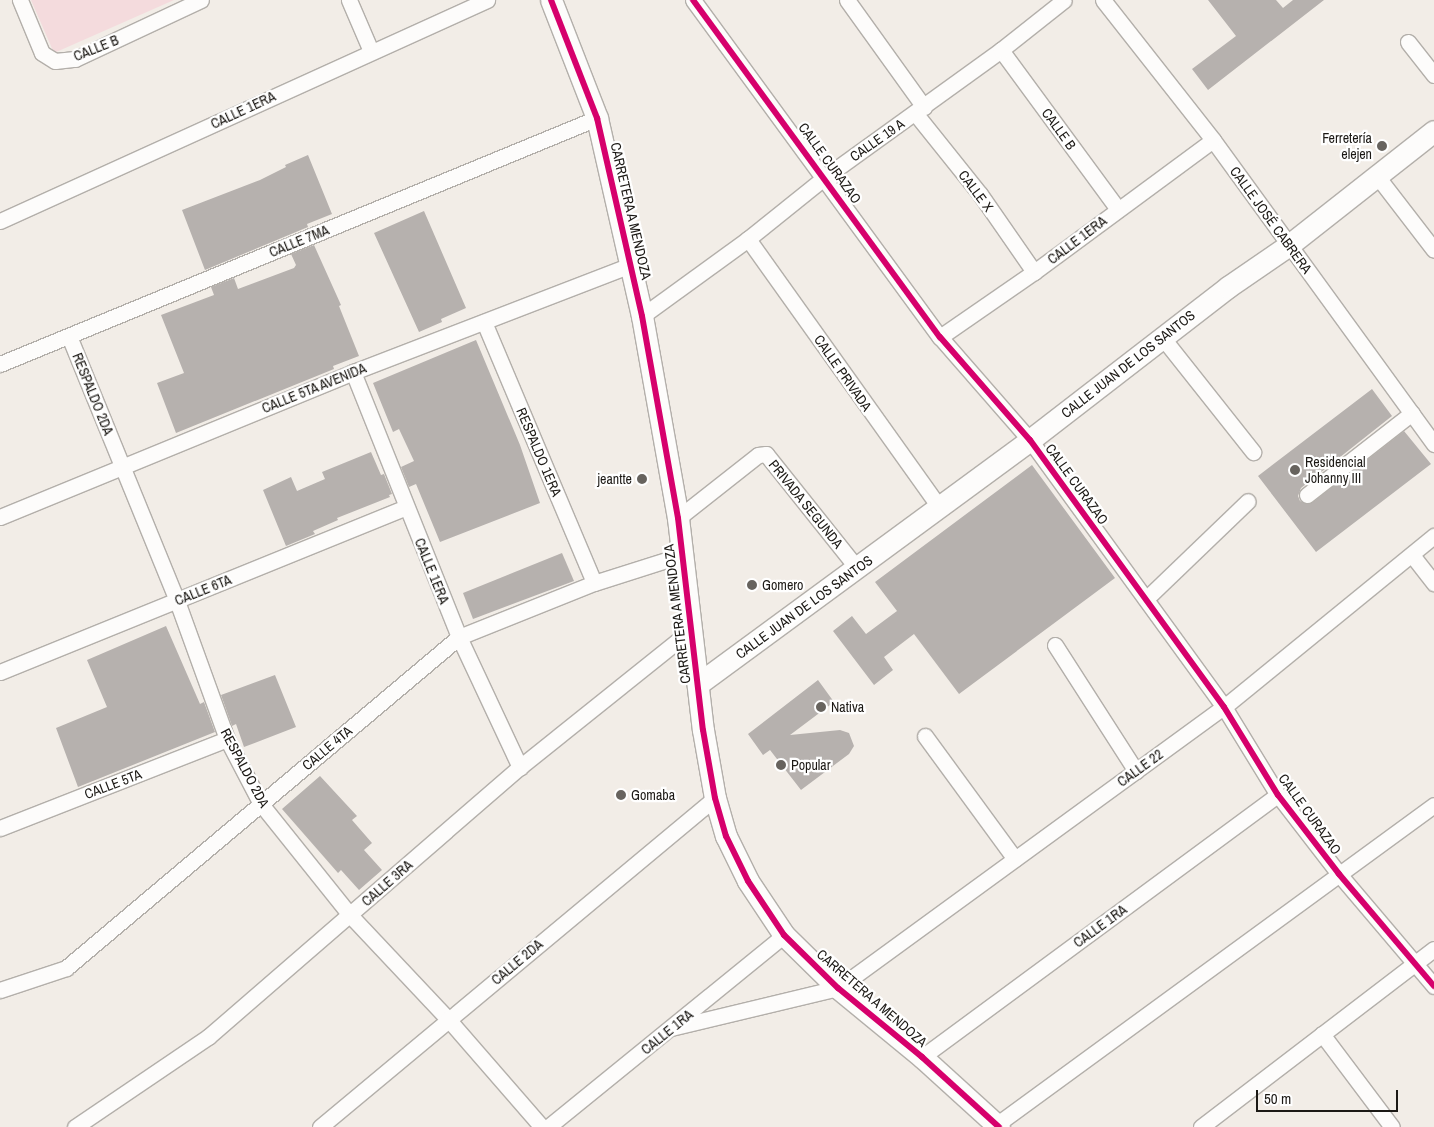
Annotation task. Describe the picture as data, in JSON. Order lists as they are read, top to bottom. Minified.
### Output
{"streets":{"street":["CALLE B","CALLE 1ERA","CALLE 19 A","CALLE CURAZAO","CALLE X","CARRETERA A MENDOZA","CALLE JOSÉ CABRERA","CALLE 7MA","CALLE JUAN DE LOS SANTOS","CALLE PRIVADA","CALLE 5TA AVENIDA","RESPALDO 2DA","RESPALDO 1ERA","PRIVADA SEGUNDA","CALLE 6TA","CALLE 4TA","CALLE 22","CALLE 5TA","CALLE 3RA","CALLE 1RA","CALLE 2DA"]},"crossings":[["CALLE B","CALLE 1ERA"],["CALLE B","CALLE 19 A"],["CALLE 1ERA","CALLE CURAZAO"],["CALLE 1ERA","CALLE X"],["CALLE 1ERA","CALLE JOSÉ CABRERA"],["CALLE 1ERA","CALLE 5TA AVENIDA"],["CALLE 1ERA","CALLE 6TA"],["CALLE 1ERA","CALLE 4TA"],["CALLE 1ERA","CALLE 3RA"],["CALLE 19 A","CALLE CURAZAO"],["CALLE 19 A","CALLE X"],["CALLE 19 A","CARRETERA A MENDOZA"],["CALLE 19 A","CALLE PRIVADA"],["CALLE CURAZAO","CALLE JUAN DE LOS SANTOS"],["CALLE CURAZAO","CALLE 22"],["CALLE CURAZAO","CALLE 1RA"],["CARRETERA A MENDOZA","CALLE 7MA"],["CARRETERA A MENDOZA","CALLE JUAN DE LOS SANTOS"],["CARRETERA A MENDOZA","CALLE 5TA AVENIDA"],["CARRETERA A MENDOZA","PRIVADA SEGUNDA"],["CARRETERA A MENDOZA","CALLE 4TA"],["CARRETERA A MENDOZA","CALLE 22"],["CARRETERA A MENDOZA","CALLE 3RA"],["CARRETERA A MENDOZA","CALLE 1RA"],["CARRETERA A MENDOZA","CALLE 2DA"],["CALLE JOSÉ CABRERA","CALLE JUAN DE LOS SANTOS"],["CALLE 7MA","RESPALDO 2DA"],["CALLE JUAN DE LOS SANTOS","CALLE PRIVADA"],["CALLE JUAN DE LOS SANTOS","PRIVADA SEGUNDA"],["CALLE 5TA AVENIDA","RESPALDO 2DA"],["CALLE 5TA AVENIDA","RESPALDO 1ERA"],["RESPALDO 2DA","CALLE 6TA"],["RESPALDO 2DA","CALLE 4TA"],["RESPALDO 2DA","CALLE 5TA"],["RESPALDO 2DA","CALLE 3RA"],["RESPALDO 2DA","CALLE 2DA"],["RESPALDO 1ERA","CALLE 4TA"]],"places":["Ferretería elejen","Residencial Johanny III","jeantte","Gomero","Nativa","Popular","Gomaba"],"scale_bar":"50 m"}
